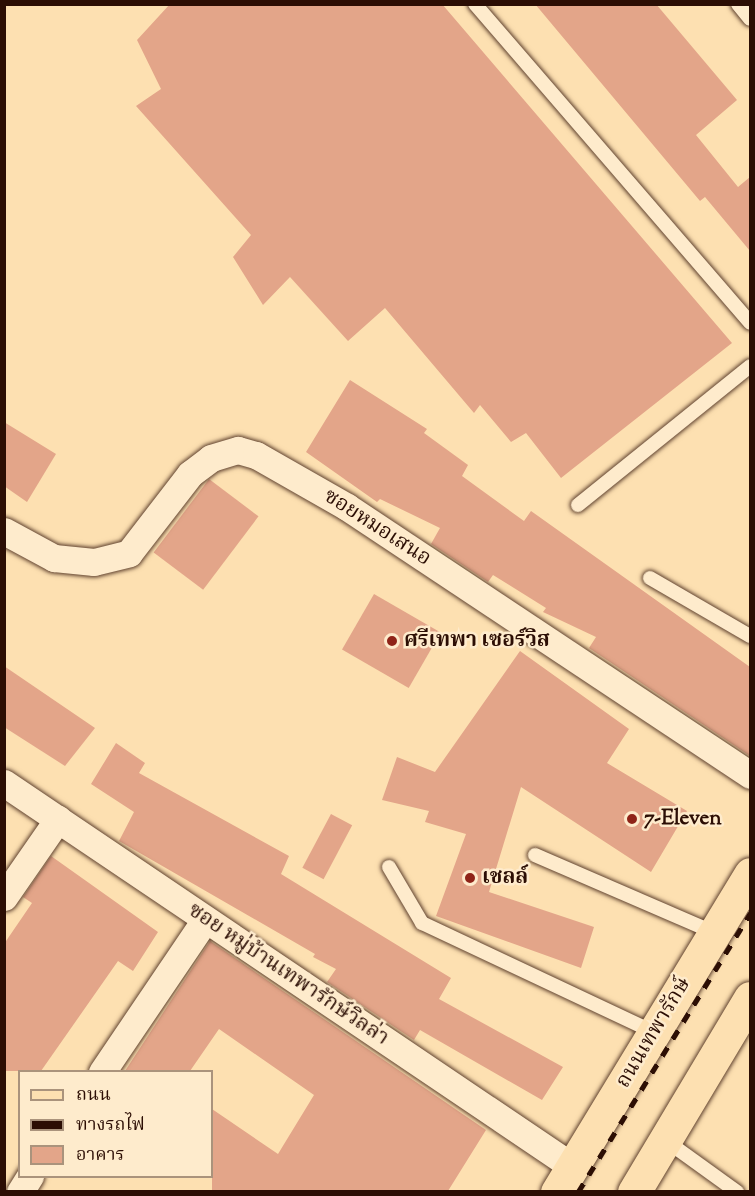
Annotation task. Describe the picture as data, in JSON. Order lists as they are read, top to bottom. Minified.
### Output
{"streets":{"main road":["ถนนเทพารักษ์"],"street":["ซอยหมอเสนอ","ซอย หมู่บ้านเทพารักษ์วิลล่า"]},"crossings":[["ซอย หมู่บ้านเทพารักษ์วิลล่า","ถนนเทพารักษ์"]],"places":["ศรีเทพา เซอร์วิส","7-Eleven","เชลล์"],"legend":["ถนน","ทางรถไฟ","อาคาร"]}
